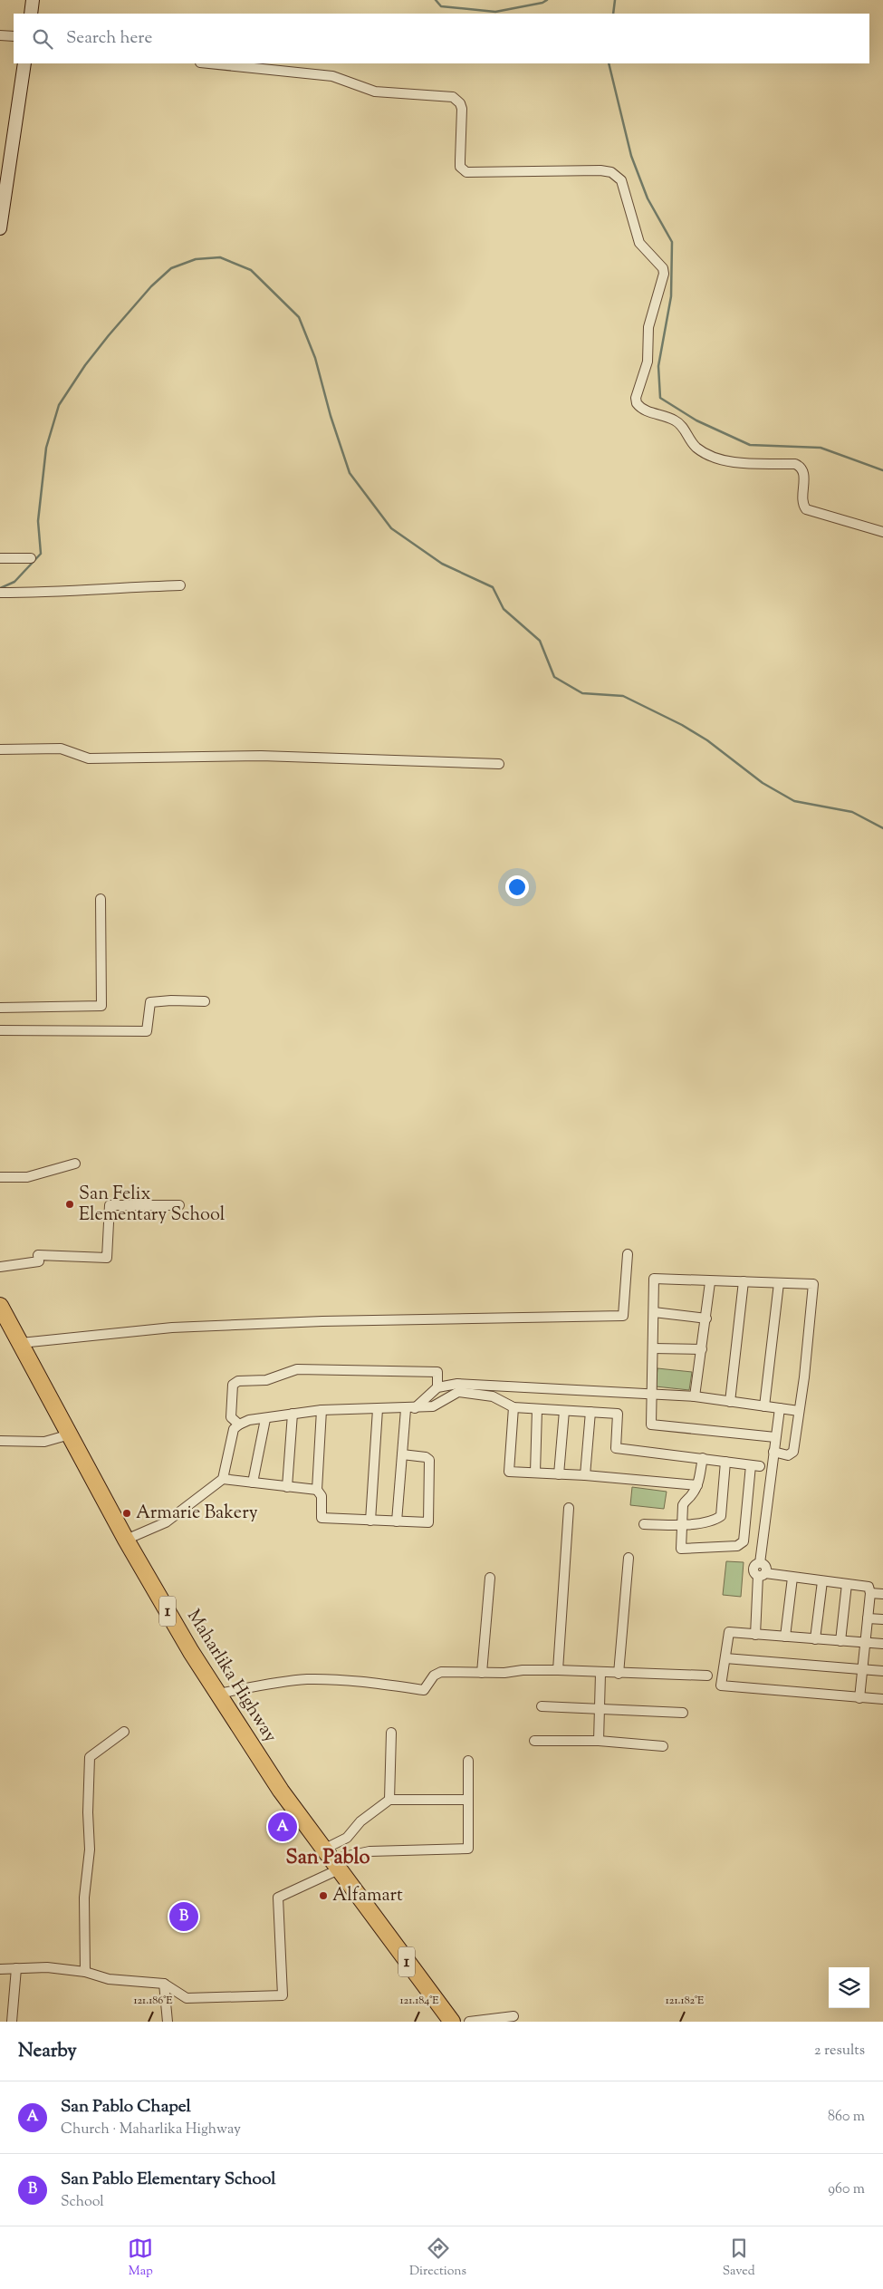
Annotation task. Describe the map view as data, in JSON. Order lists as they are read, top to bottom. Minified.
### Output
{"streets":{"highway":["1","Maharlika Highway"]},"districts":["San Pablo"],"places":["San Felix Elementary School","Armarie Bakery","Alfamart"],"page":{"search":"Search here","pins":["A","B"],"heading":["Nearby","2 results"],"list":[{"mark":"A","name":"San Pablo Chapel","note":"Church · Maharlika Highway","value":"860 m"},{"mark":"B","name":"San Pablo Elementary School","note":"School","value":"960 m"}],"nav":["Map","Directions","Saved"]},"coordinates":["121.186°E","121.184°E","121.182°E"]}
